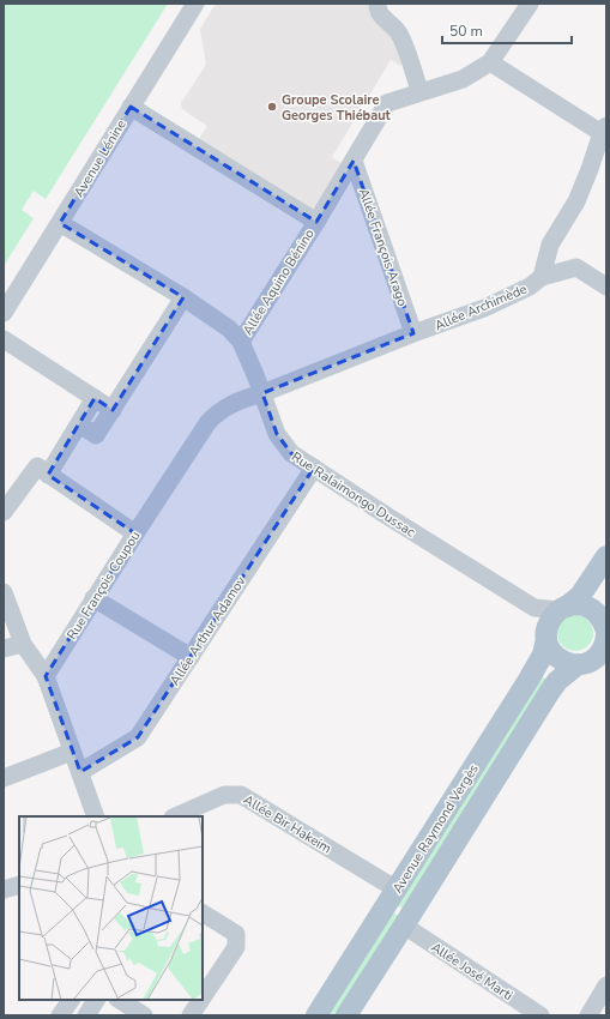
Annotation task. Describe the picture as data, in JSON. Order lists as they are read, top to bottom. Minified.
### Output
{"streets":{"main road":["Avenue Raymond Vergès"],"street":["Avenue Lénine","Allée François Arago","Allée Aquino Bénino","Allée Archimède","Rue Ralaimongo Dussac","Rue François Coupou","Allée Arthur Adamov","Allée Bir Hakeim","Allée José Marti"]},"crossings":[["Avenue Lénine","Rue Ralaimongo Dussac"],["Allée François Arago","Allée Aquino Bénino"],["Allée François Arago","Allée Archimède"],["Allée Aquino Bénino","Rue Ralaimongo Dussac"],["Allée Archimède","Rue Ralaimongo Dussac"],["Allée Archimède","Rue François Coupou"],["Rue Ralaimongo Dussac","Rue François Coupou"],["Rue Ralaimongo Dussac","Allée Arthur Adamov"],["Allée Bir Hakeim","Avenue Raymond Vergès"],["Avenue Raymond Vergès","Allée José Marti"]],"places":["Groupe Scolaire Georges Thiébaut"],"scale_bar":"50 m"}
